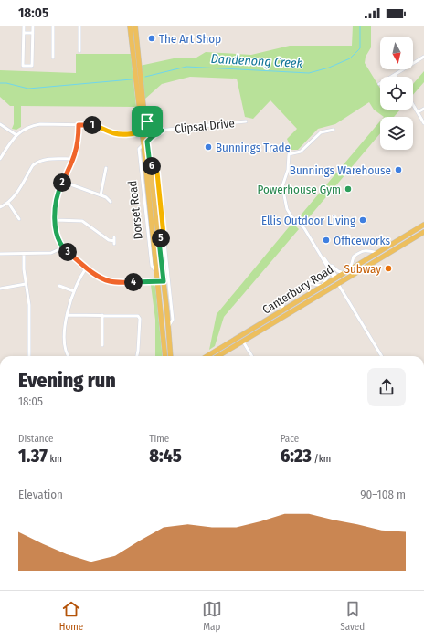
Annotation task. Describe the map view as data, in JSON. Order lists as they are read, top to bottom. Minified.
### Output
{"streets":{"main road":["Dorset Road","Canterbury Road"],"street":["Clipsal Drive"]},"crossings":[["Clipsal Drive","Dorset Road"]],"water":["Dandenong Creek"],"places":["The Art Shop","Bunnings Trade","Bunnings Warehouse","Powerhouse Gym","Ellis Outdoor Living","Officeworks","Subway"],"north":"bottom","page":{"status":"18:05","pins":["1","6","2","5","3","4"],"heading":["Evening run","18:05"],"stats":[["Distance","1.37 km"],["Time","8:45"],["Pace","6:23 /km"]],"chart":["Elevation","90–108 m"],"tabs":["Home","Map","Saved"]}}
